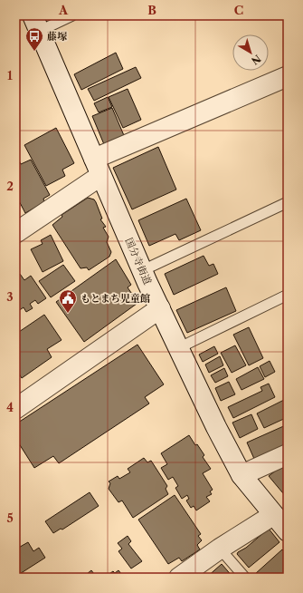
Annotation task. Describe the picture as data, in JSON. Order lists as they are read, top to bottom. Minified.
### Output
{"streets":{"street":["国分寺街道"]},"places":{"bus stop":["藤塚"],"public building":["もとまち児童館"]},"north":"bottom right","grid":{"columns":["A","B","C"],"rows":["1","2","3","4","5"]}}
